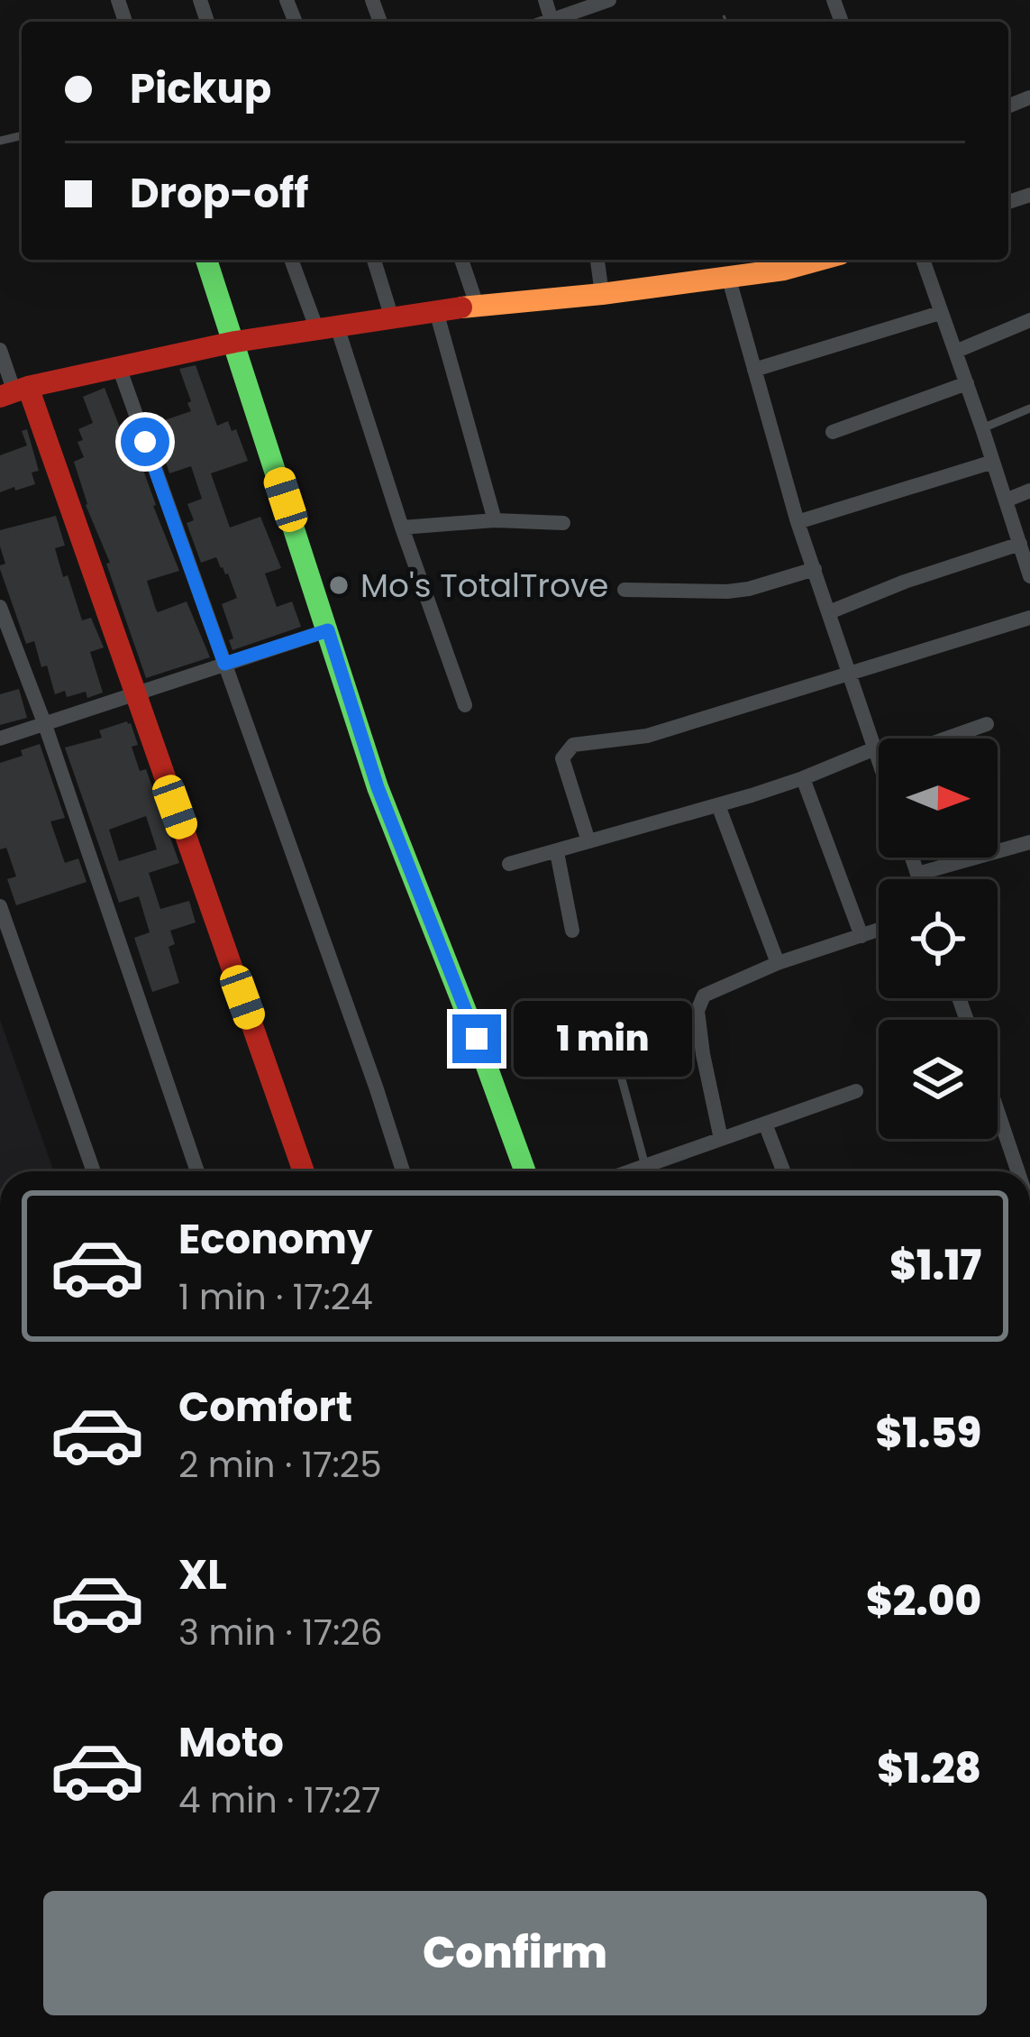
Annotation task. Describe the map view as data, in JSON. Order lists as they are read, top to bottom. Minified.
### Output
{"places":["Mo's TotalTrove"],"north":"right","page":{"banner":["Pickup","Drop-off"],"bubble":"1 min","list":[{"name":"Economy","note":"1 min · 17:24","value":"$1.17"},{"name":"Comfort","note":"2 min · 17:25","value":"$1.59"},{"name":"XL","note":"3 min · 17:26","value":"$2.00"},{"name":"Moto","note":"4 min · 17:27","value":"$1.28"}],"buttons":"Confirm"}}
